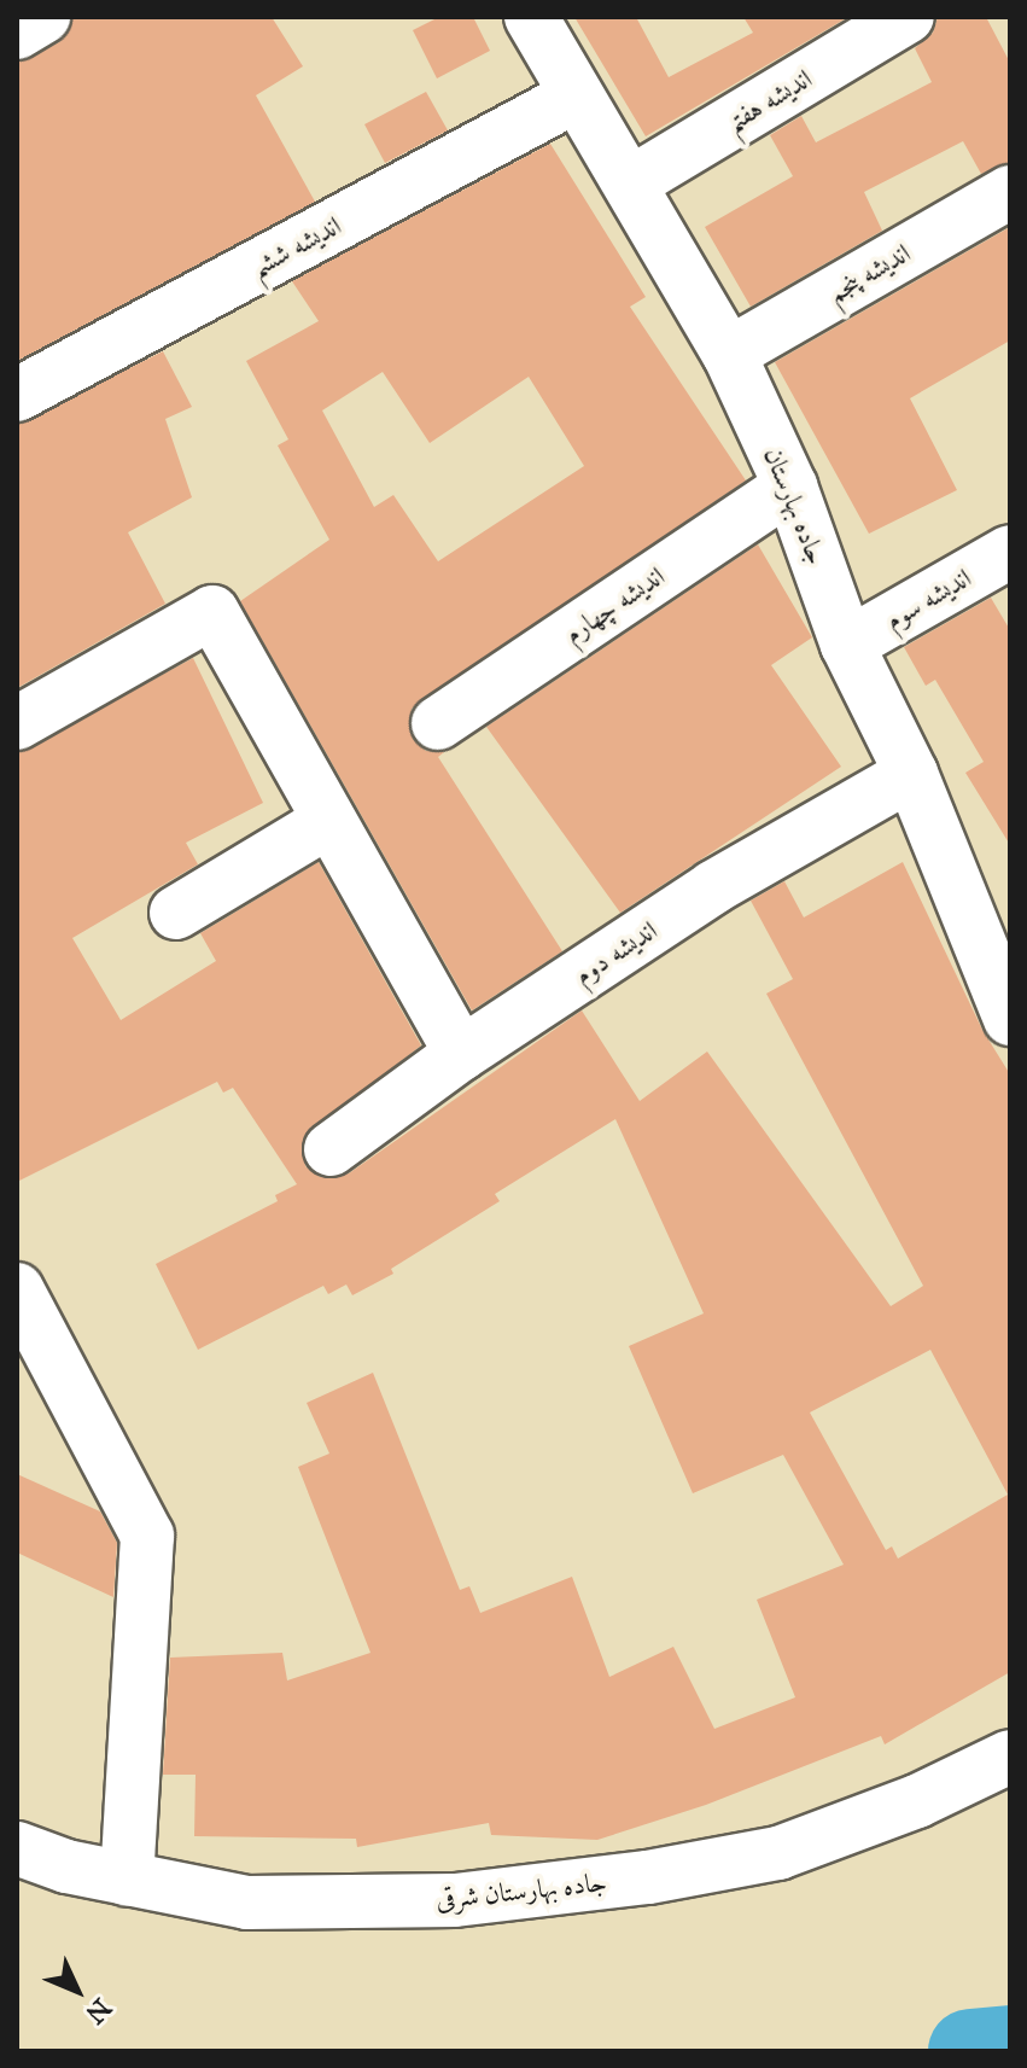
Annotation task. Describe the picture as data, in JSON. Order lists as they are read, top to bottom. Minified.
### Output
{"streets":{"street":["اندیشه هفتم","اندیشه ششم","اندیشه پنجم","جاده بهارستان","اندیشه سوم","اندیشه چهارم","اندیشه دوم","جاده بهارستان شرقی"]},"crossings":[["اندیشه هفتم","جاده بهارستان"],["اندیشه ششم","جاده بهارستان"],["اندیشه پنجم","جاده بهارستان"],["جاده بهارستان","اندیشه سوم"],["جاده بهارستان","اندیشه چهارم"],["جاده بهارستان","اندیشه دوم"]],"north":"bottom right"}
